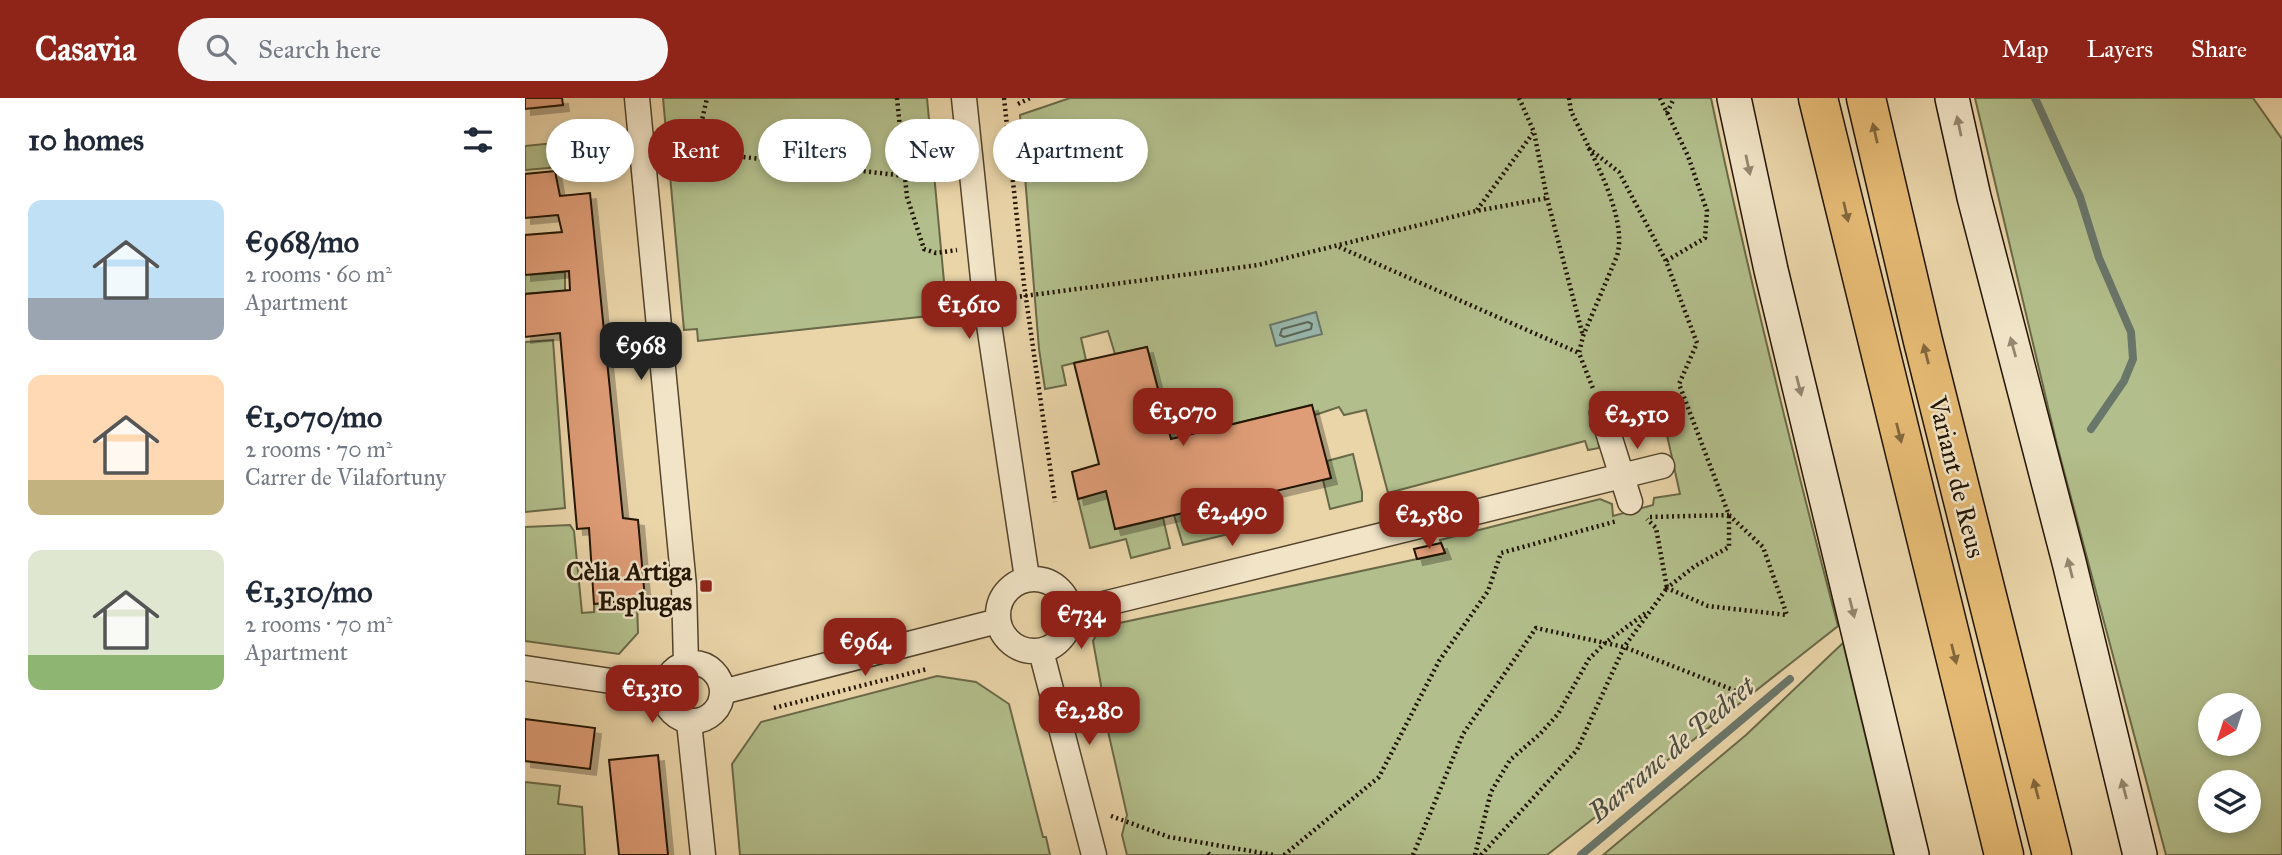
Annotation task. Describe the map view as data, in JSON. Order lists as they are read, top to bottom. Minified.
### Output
{"streets":{"highway":["Variant de Reus"]},"water":["Barranc de Pedret"],"places":{"transit":["Cèlia Artiga Esplugas"]},"north":"bottom left","page":{"header":"Casavia","search":"Search here","nav":["Map","Layers","Share"],"heading":"10 homes","chip":["Buy","Rent","Filters","New","Apartment"],"list":[{"name":"€968/mo","note":"2 rooms · 60 m² · Apartment"},{"name":"€1,070/mo","note":"2 rooms · 70 m² · Carrer de Vilafortuny"},{"name":"€1,310/mo","note":"2 rooms · 70 m² · Apartment"}],"price":["€1,610","€968","€1,070","€2,510","€2,490","€2,580","€734","€964","€1,310","€2,280"]}}
